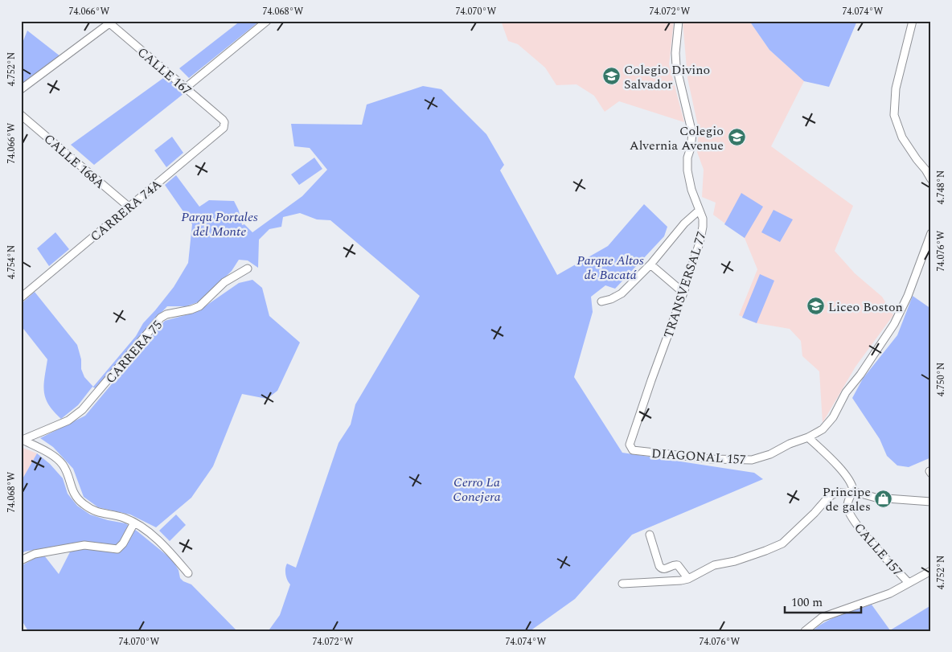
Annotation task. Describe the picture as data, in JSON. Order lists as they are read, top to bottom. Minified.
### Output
{"streets":{"street":["CALLE 167","CALLE 168A","CARRERA 74A","TRANSVERSAL 77","CARRERA 75","DIAGONAL 157","CALLE 157"]},"crossings":[["CALLE 167","CARRERA 74A"],["CALLE 168A","CARRERA 74A"],["TRANSVERSAL 77","DIAGONAL 157"]],"parks":["Parqu Portales del Monte","Parque Altos de Bacatá","Cerro La Conejera"],"places":{"school or university":["Colegio Divino Salvador","Colegio Alvernia Avenue","Liceo Boston"],"shop":["Principe de gales"]},"scale_bar":"100 m","coordinates":["74.066°W","74.068°W","74.070°W","74.072°W","74.074°W","4.752°N","4.748°N","74.076°W","4.754°N","4.750°N"]}
